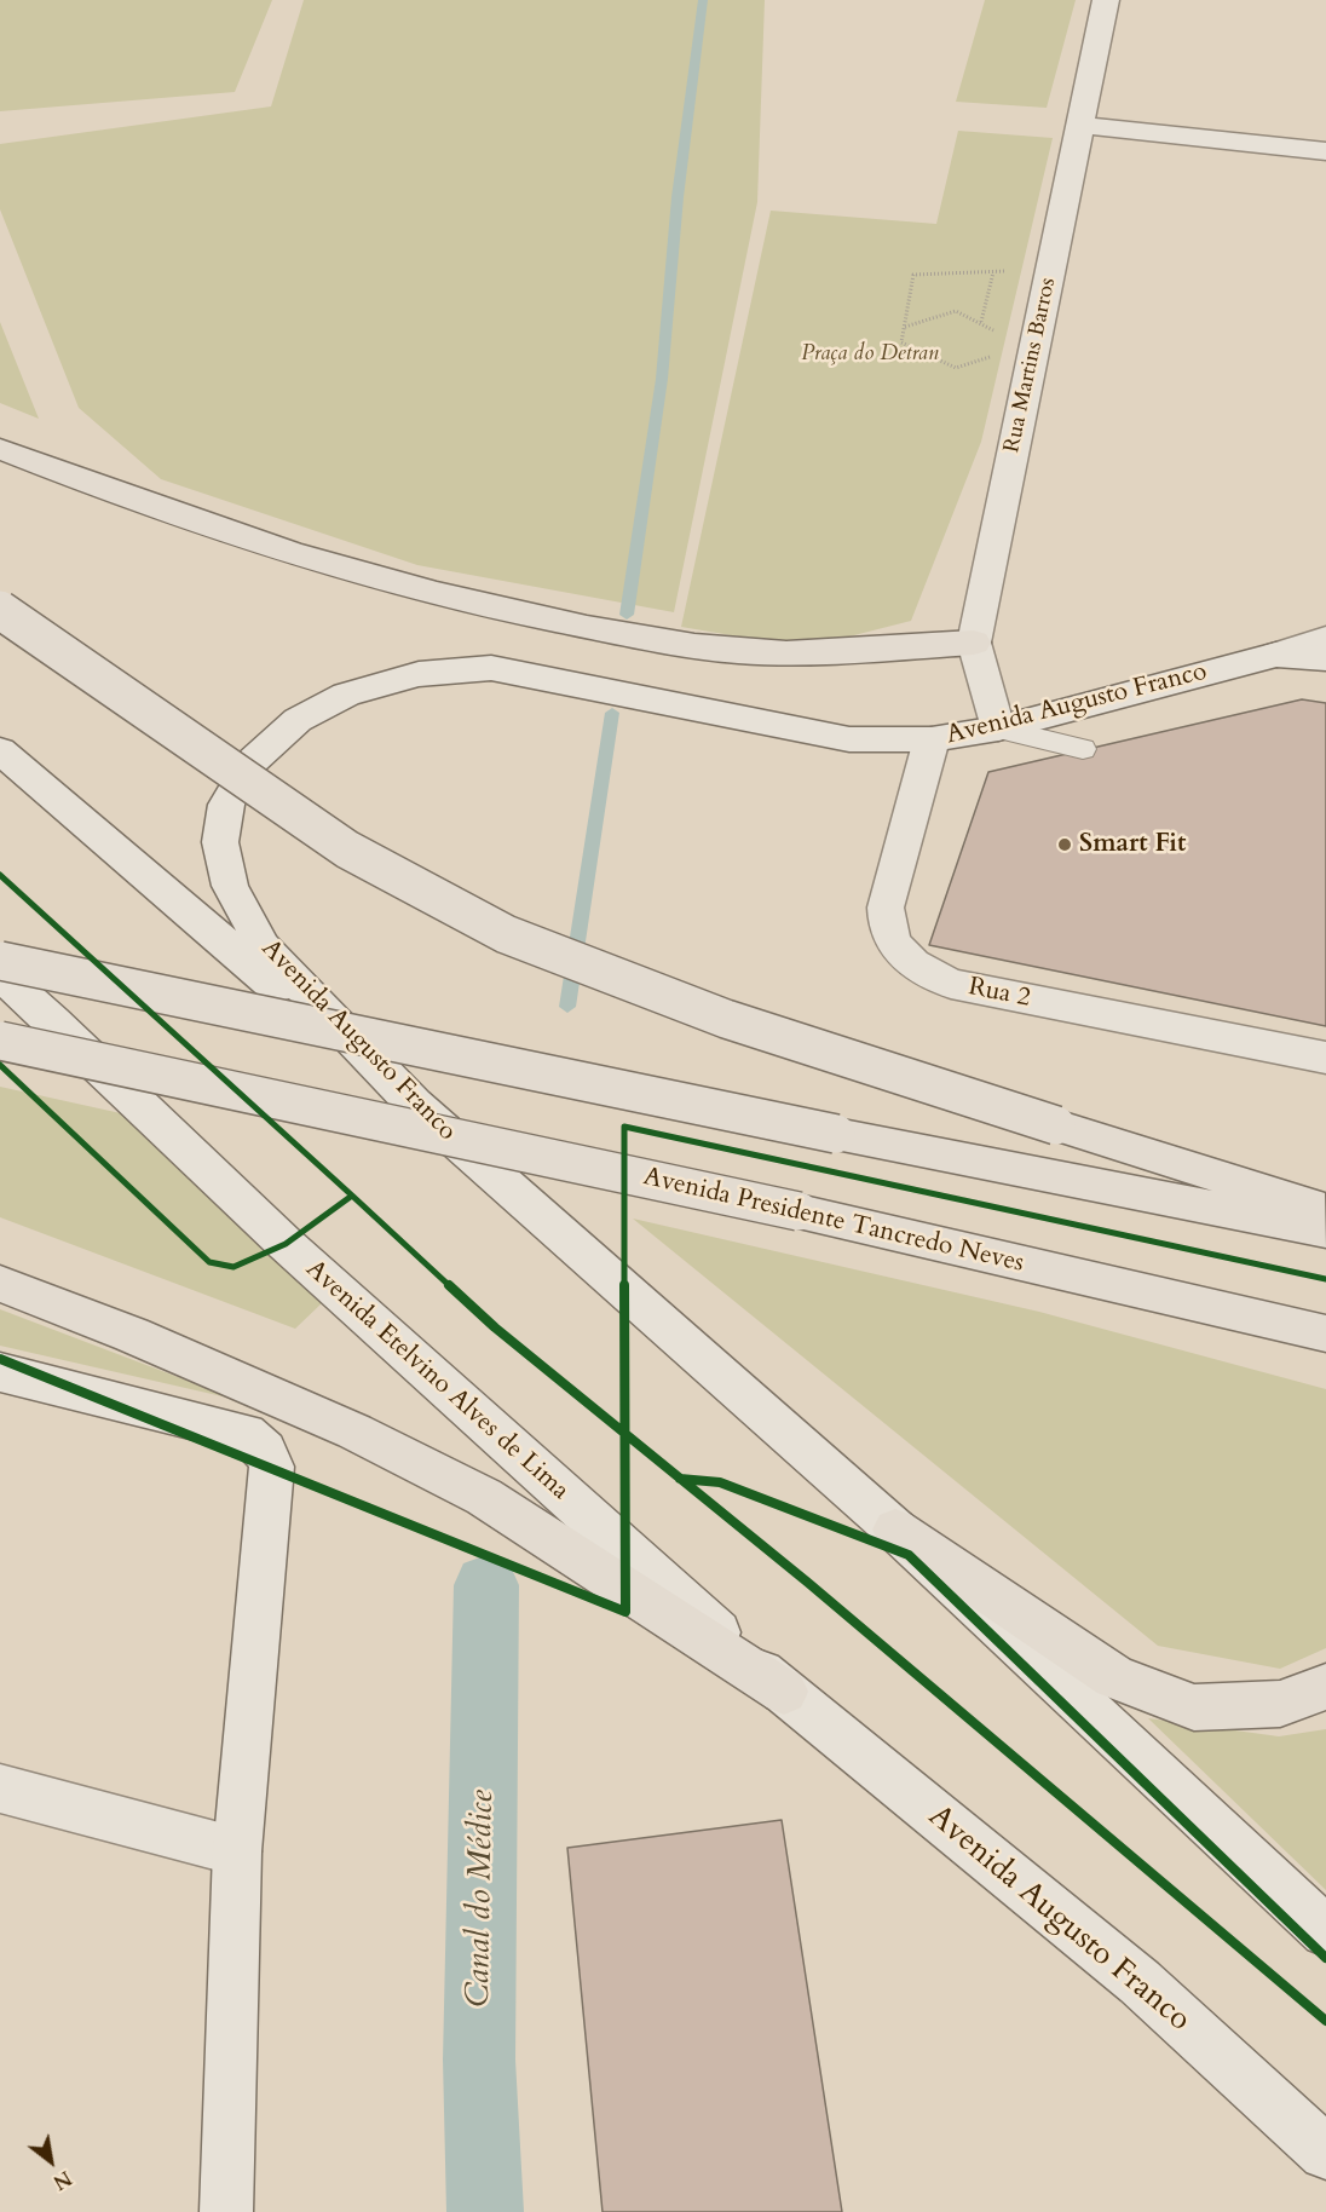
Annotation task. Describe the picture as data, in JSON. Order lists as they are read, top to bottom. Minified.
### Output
{"streets":{"main road":["Avenida Presidente Tancredo Neves"],"street":["Rua Martins Barros","Avenida Augusto Franco","Rua 2","Avenida Etelvino Alves de Lima"]},"crossings":[["Rua Martins Barros","Avenida Augusto Franco"],["Avenida Augusto Franco","Rua 2"],["Avenida Augusto Franco","Avenida Etelvino Alves de Lima"]],"water":["Canal do Médice"],"parks":["Praça do Detran"],"places":["Smart Fit"],"north":"bottom right"}
